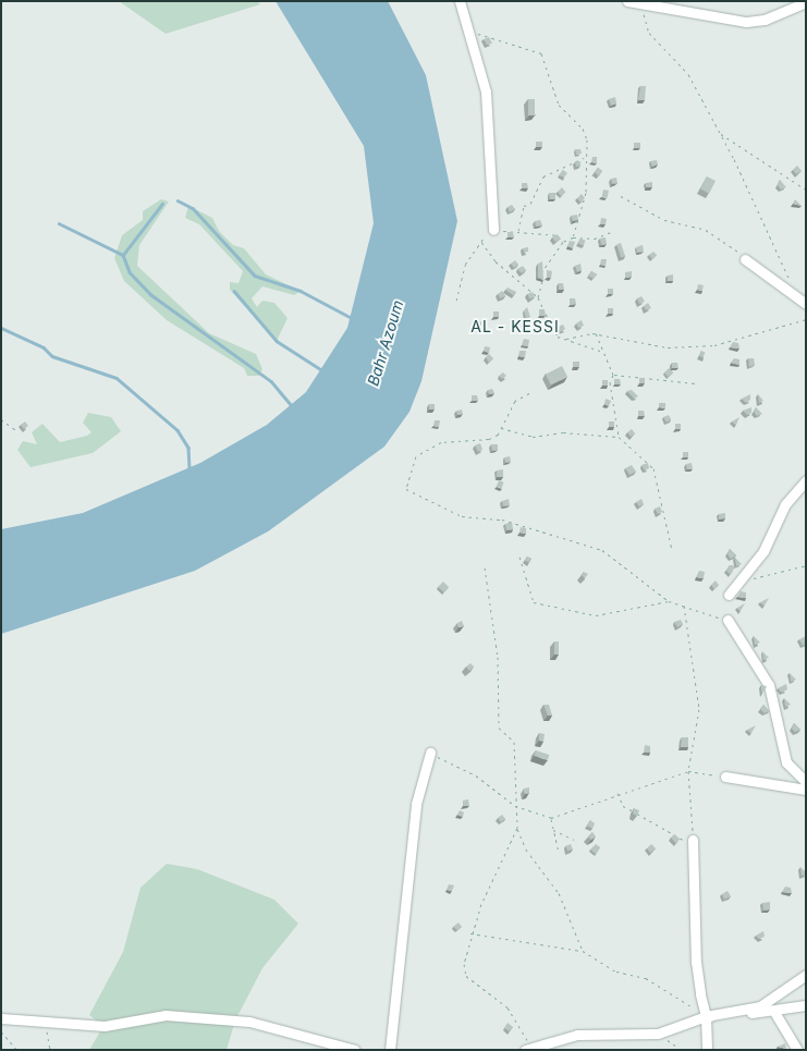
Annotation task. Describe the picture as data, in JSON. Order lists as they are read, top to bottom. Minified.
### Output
{"districts":["AL - KESSI"],"water":["Bahr Azoum"]}
